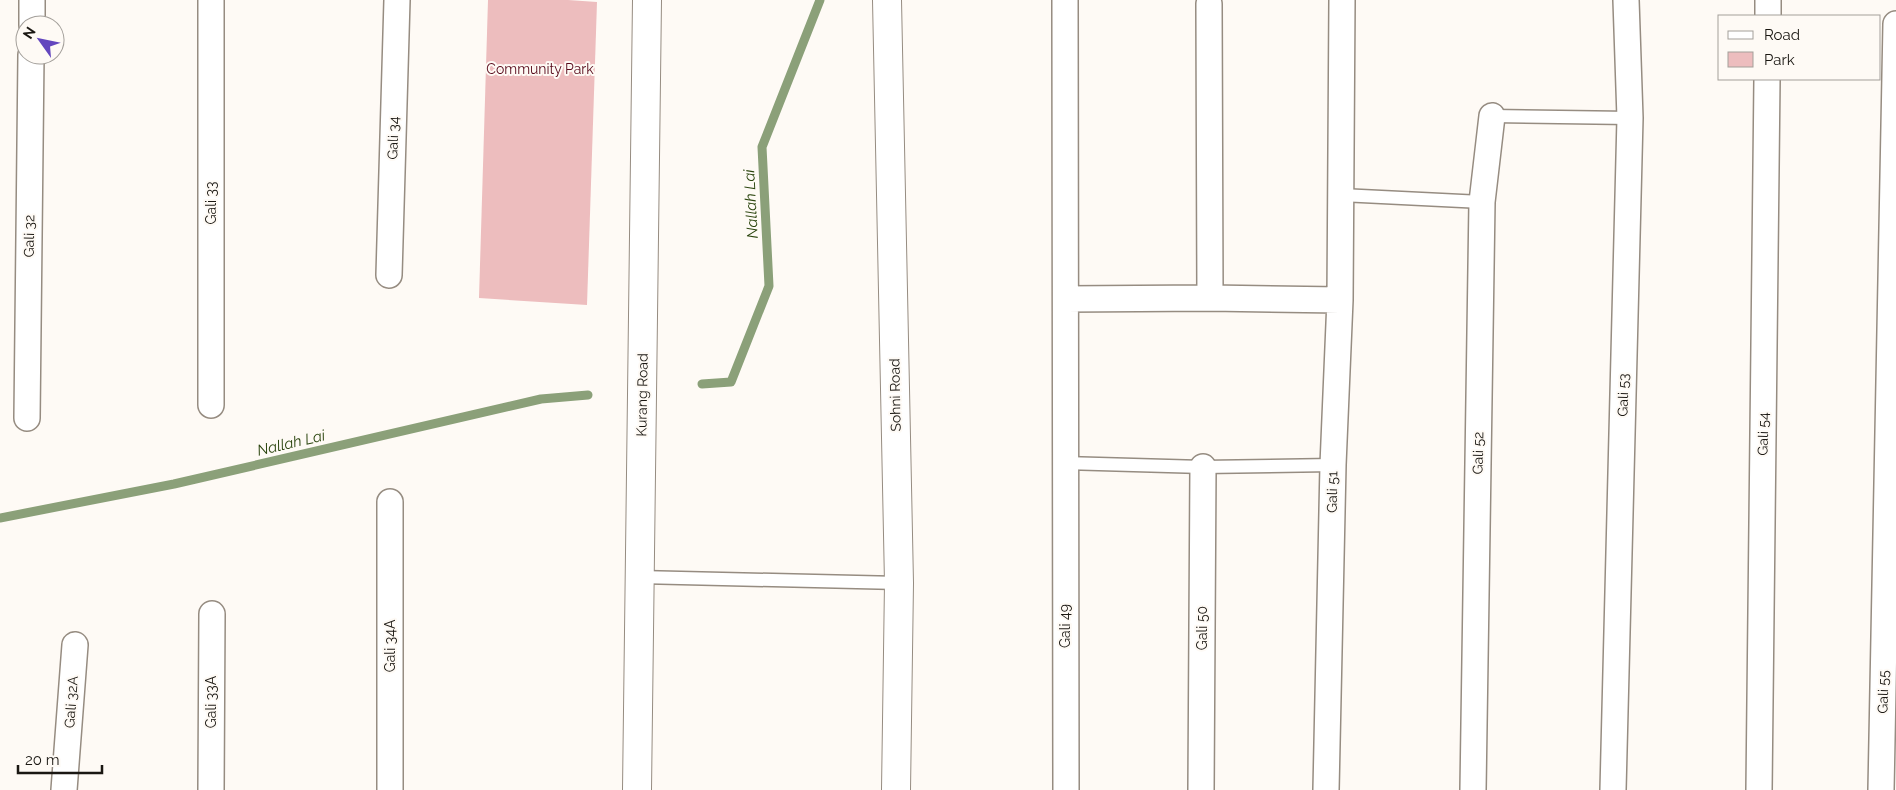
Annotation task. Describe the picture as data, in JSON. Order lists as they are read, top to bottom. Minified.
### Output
{"streets":{"street":["Gali 34","Gali 33","Gali 32","Kurang Road","Sohni Road","Gali 53","Gali 54","Gali 52","Gali 51","Gali 49","Gali 50","Gali 34A","Gali 55","Gali 32A","Gali 33A"]},"water":["Nallah Lai"],"parks":["Community Park"],"legend":["Road","Park"],"scale_bar":"20 m","north":"top left"}
